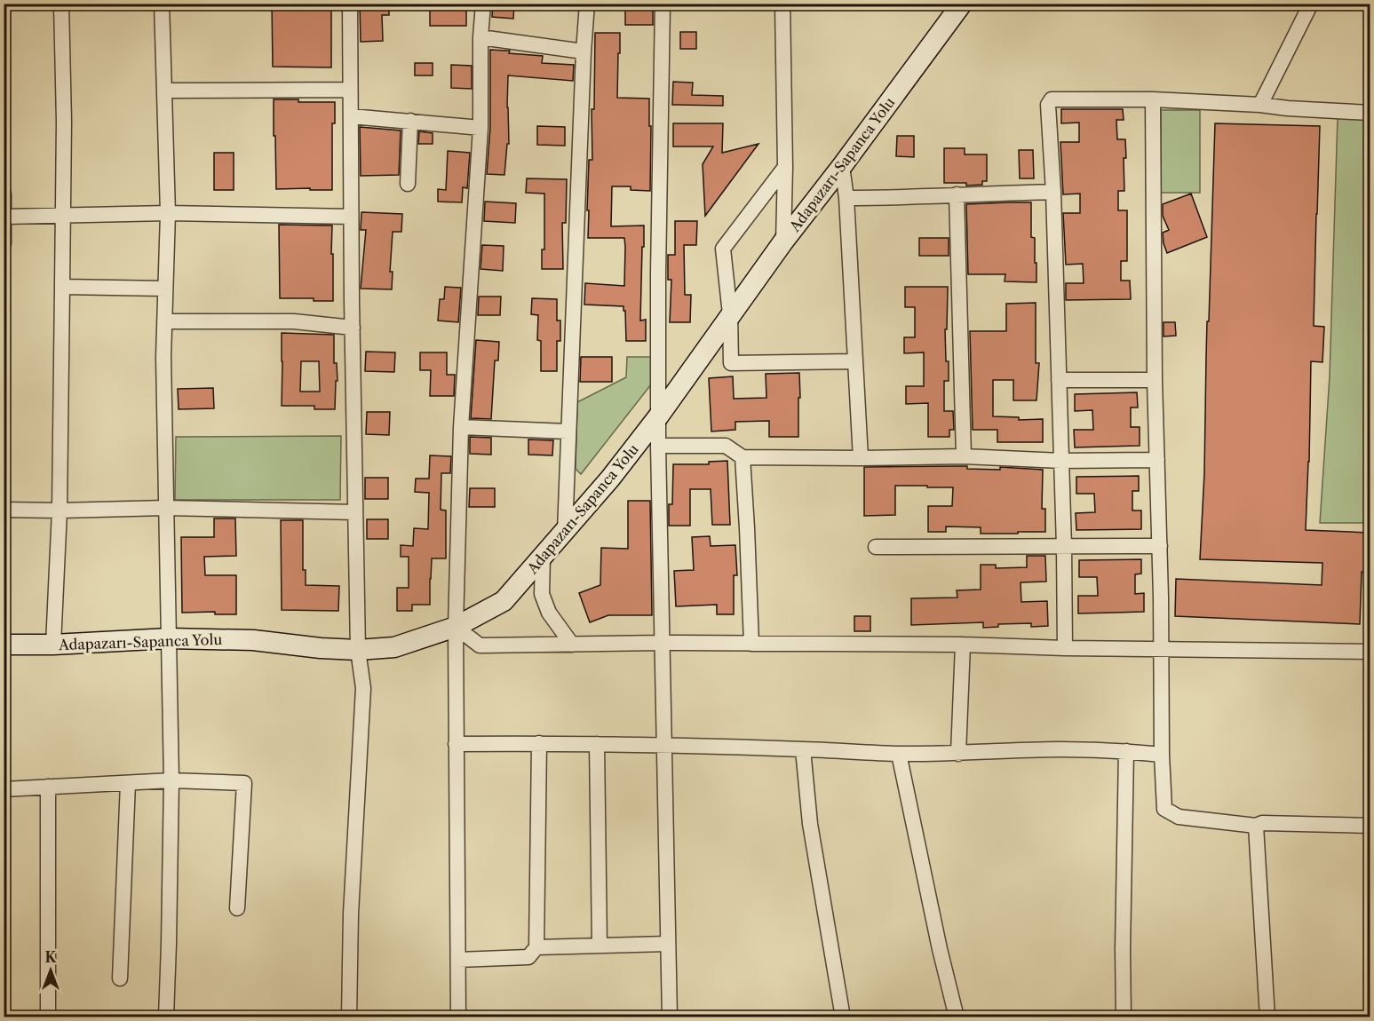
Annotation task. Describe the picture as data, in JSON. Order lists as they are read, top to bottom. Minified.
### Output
{"streets":{"main road":["Adapazarı-Sapanca Yolu"]},"north":"top"}
